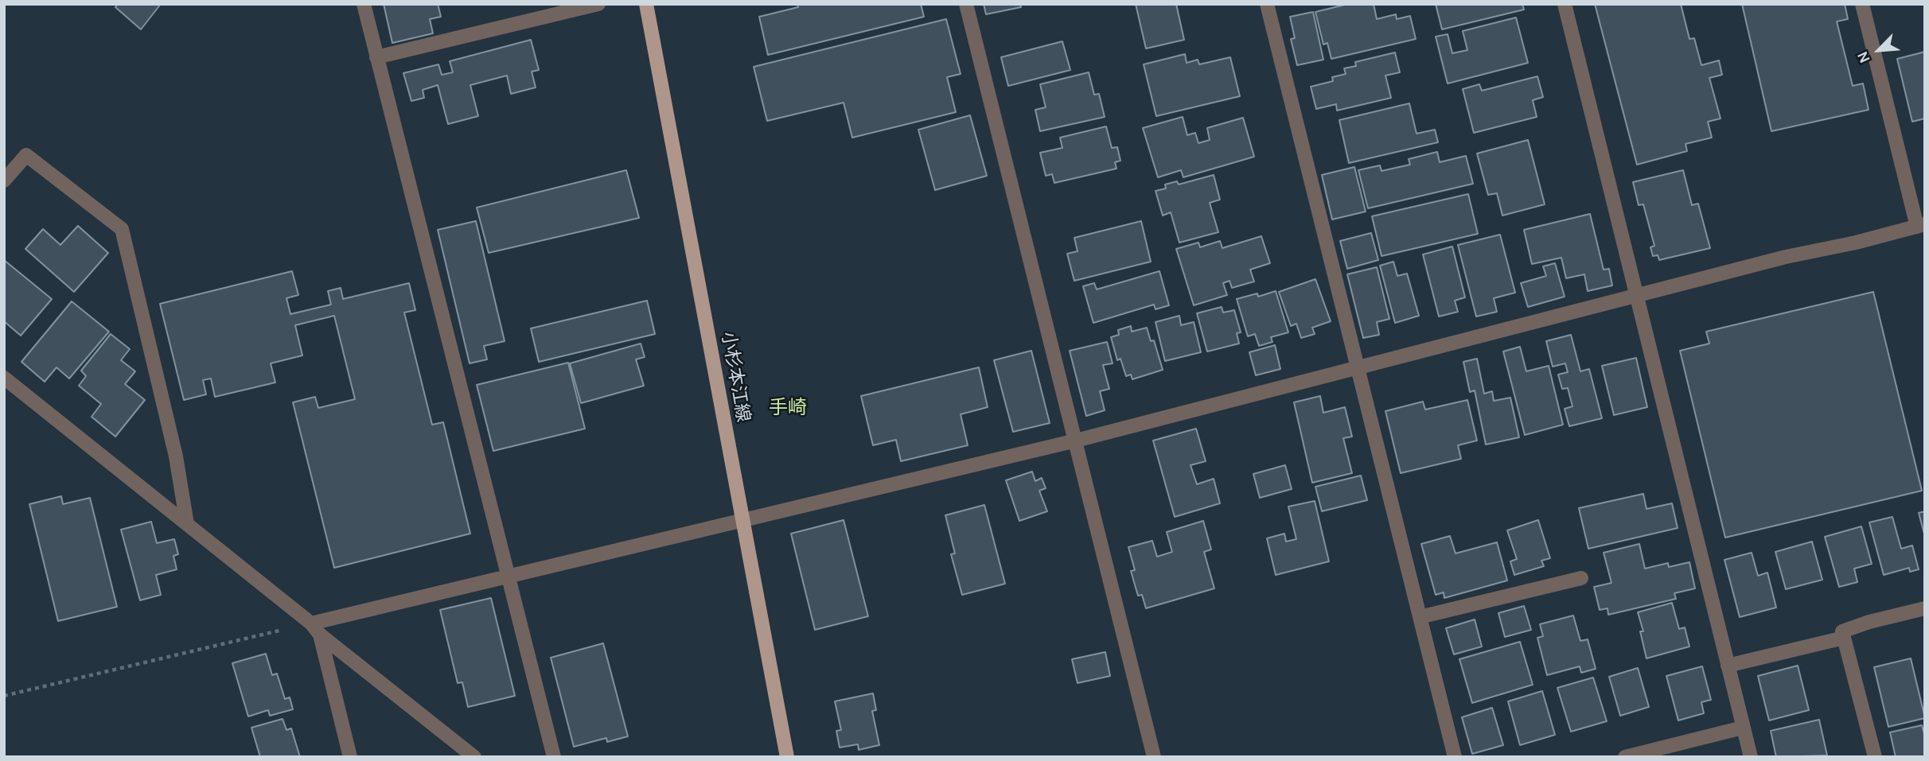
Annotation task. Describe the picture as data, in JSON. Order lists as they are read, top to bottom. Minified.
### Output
{"streets":{"main road":["小杉本江線"]},"districts":["手崎"],"north":"bottom left"}
